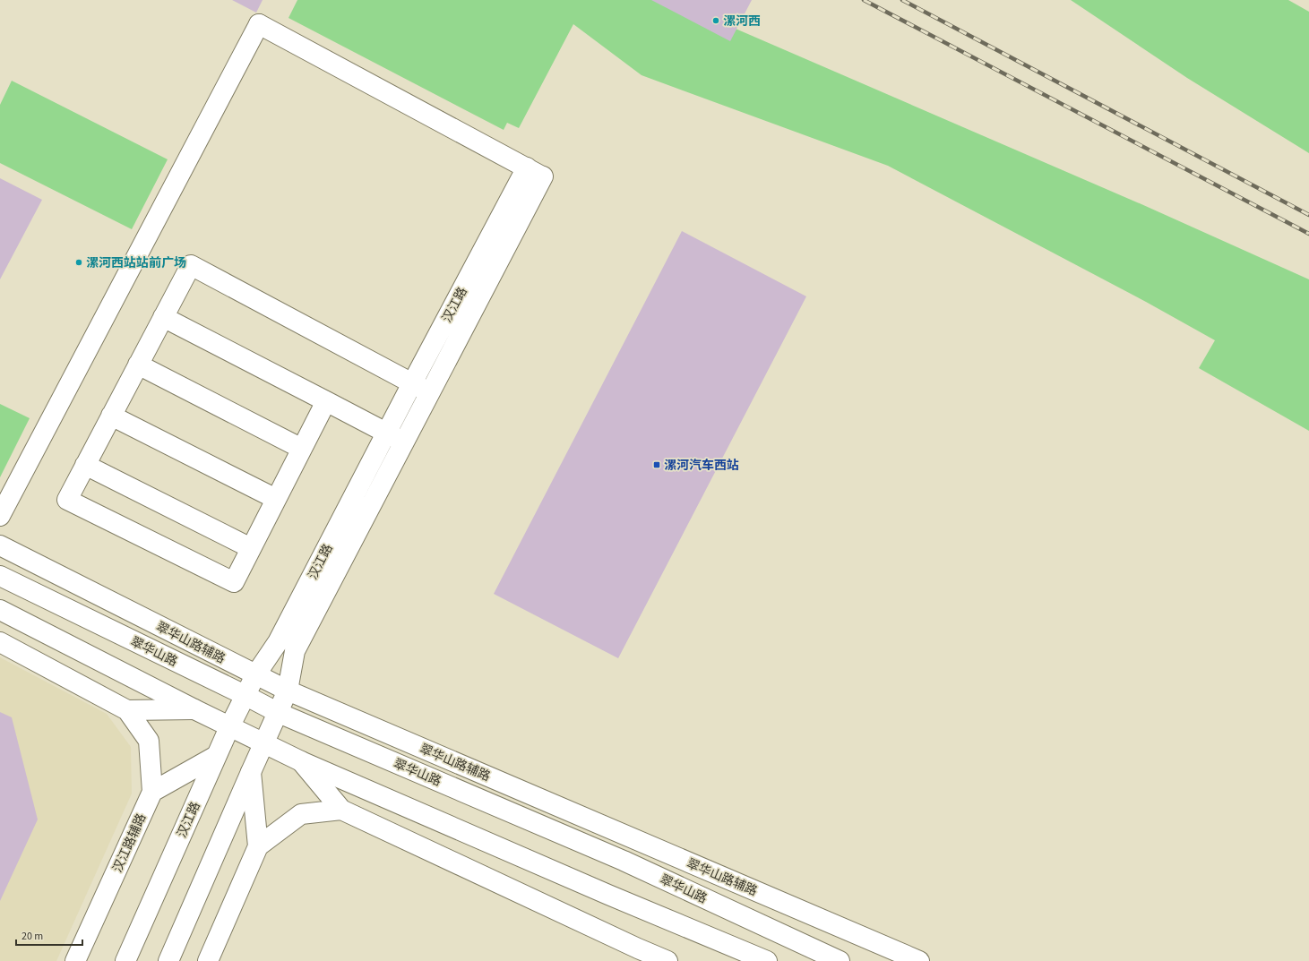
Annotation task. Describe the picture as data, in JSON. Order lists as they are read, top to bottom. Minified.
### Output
{"streets":{"street":["汉江路","翠华山路辅路","翠华山路","汉江路辅路"]},"crossings":[["汉江路","翠华山路辅路"],["汉江路","翠华山路"]],"places":{"other":["漯河西","漯河西站站前广场"],"transit":["漯河汽车西站"]},"scale_bar":"20 m"}
